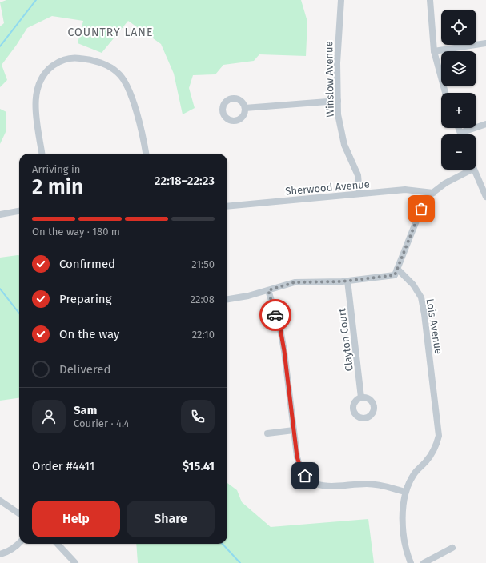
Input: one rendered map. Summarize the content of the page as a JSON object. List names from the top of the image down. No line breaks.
{"streets":{"street":["Winslow Avenue","Sherwood Avenue","Lois Avenue","Clayton Court"]},"crossings":[["Winslow Avenue","Sherwood Avenue"]],"districts":["COUNTRY LANE"],"page":{"map_buttons":["+","−"],"heading":["2 min","Arriving in","22:18–22:23"],"panel":["Sam","Courier · 4.4","Order #4411","$15.41"],"bar":"On the way · 180 m","list":[["Confirmed","21:50"],["Preparing","22:08"],["On the way","22:10"],"Delivered"],"buttons":["Help","Share"]}}
